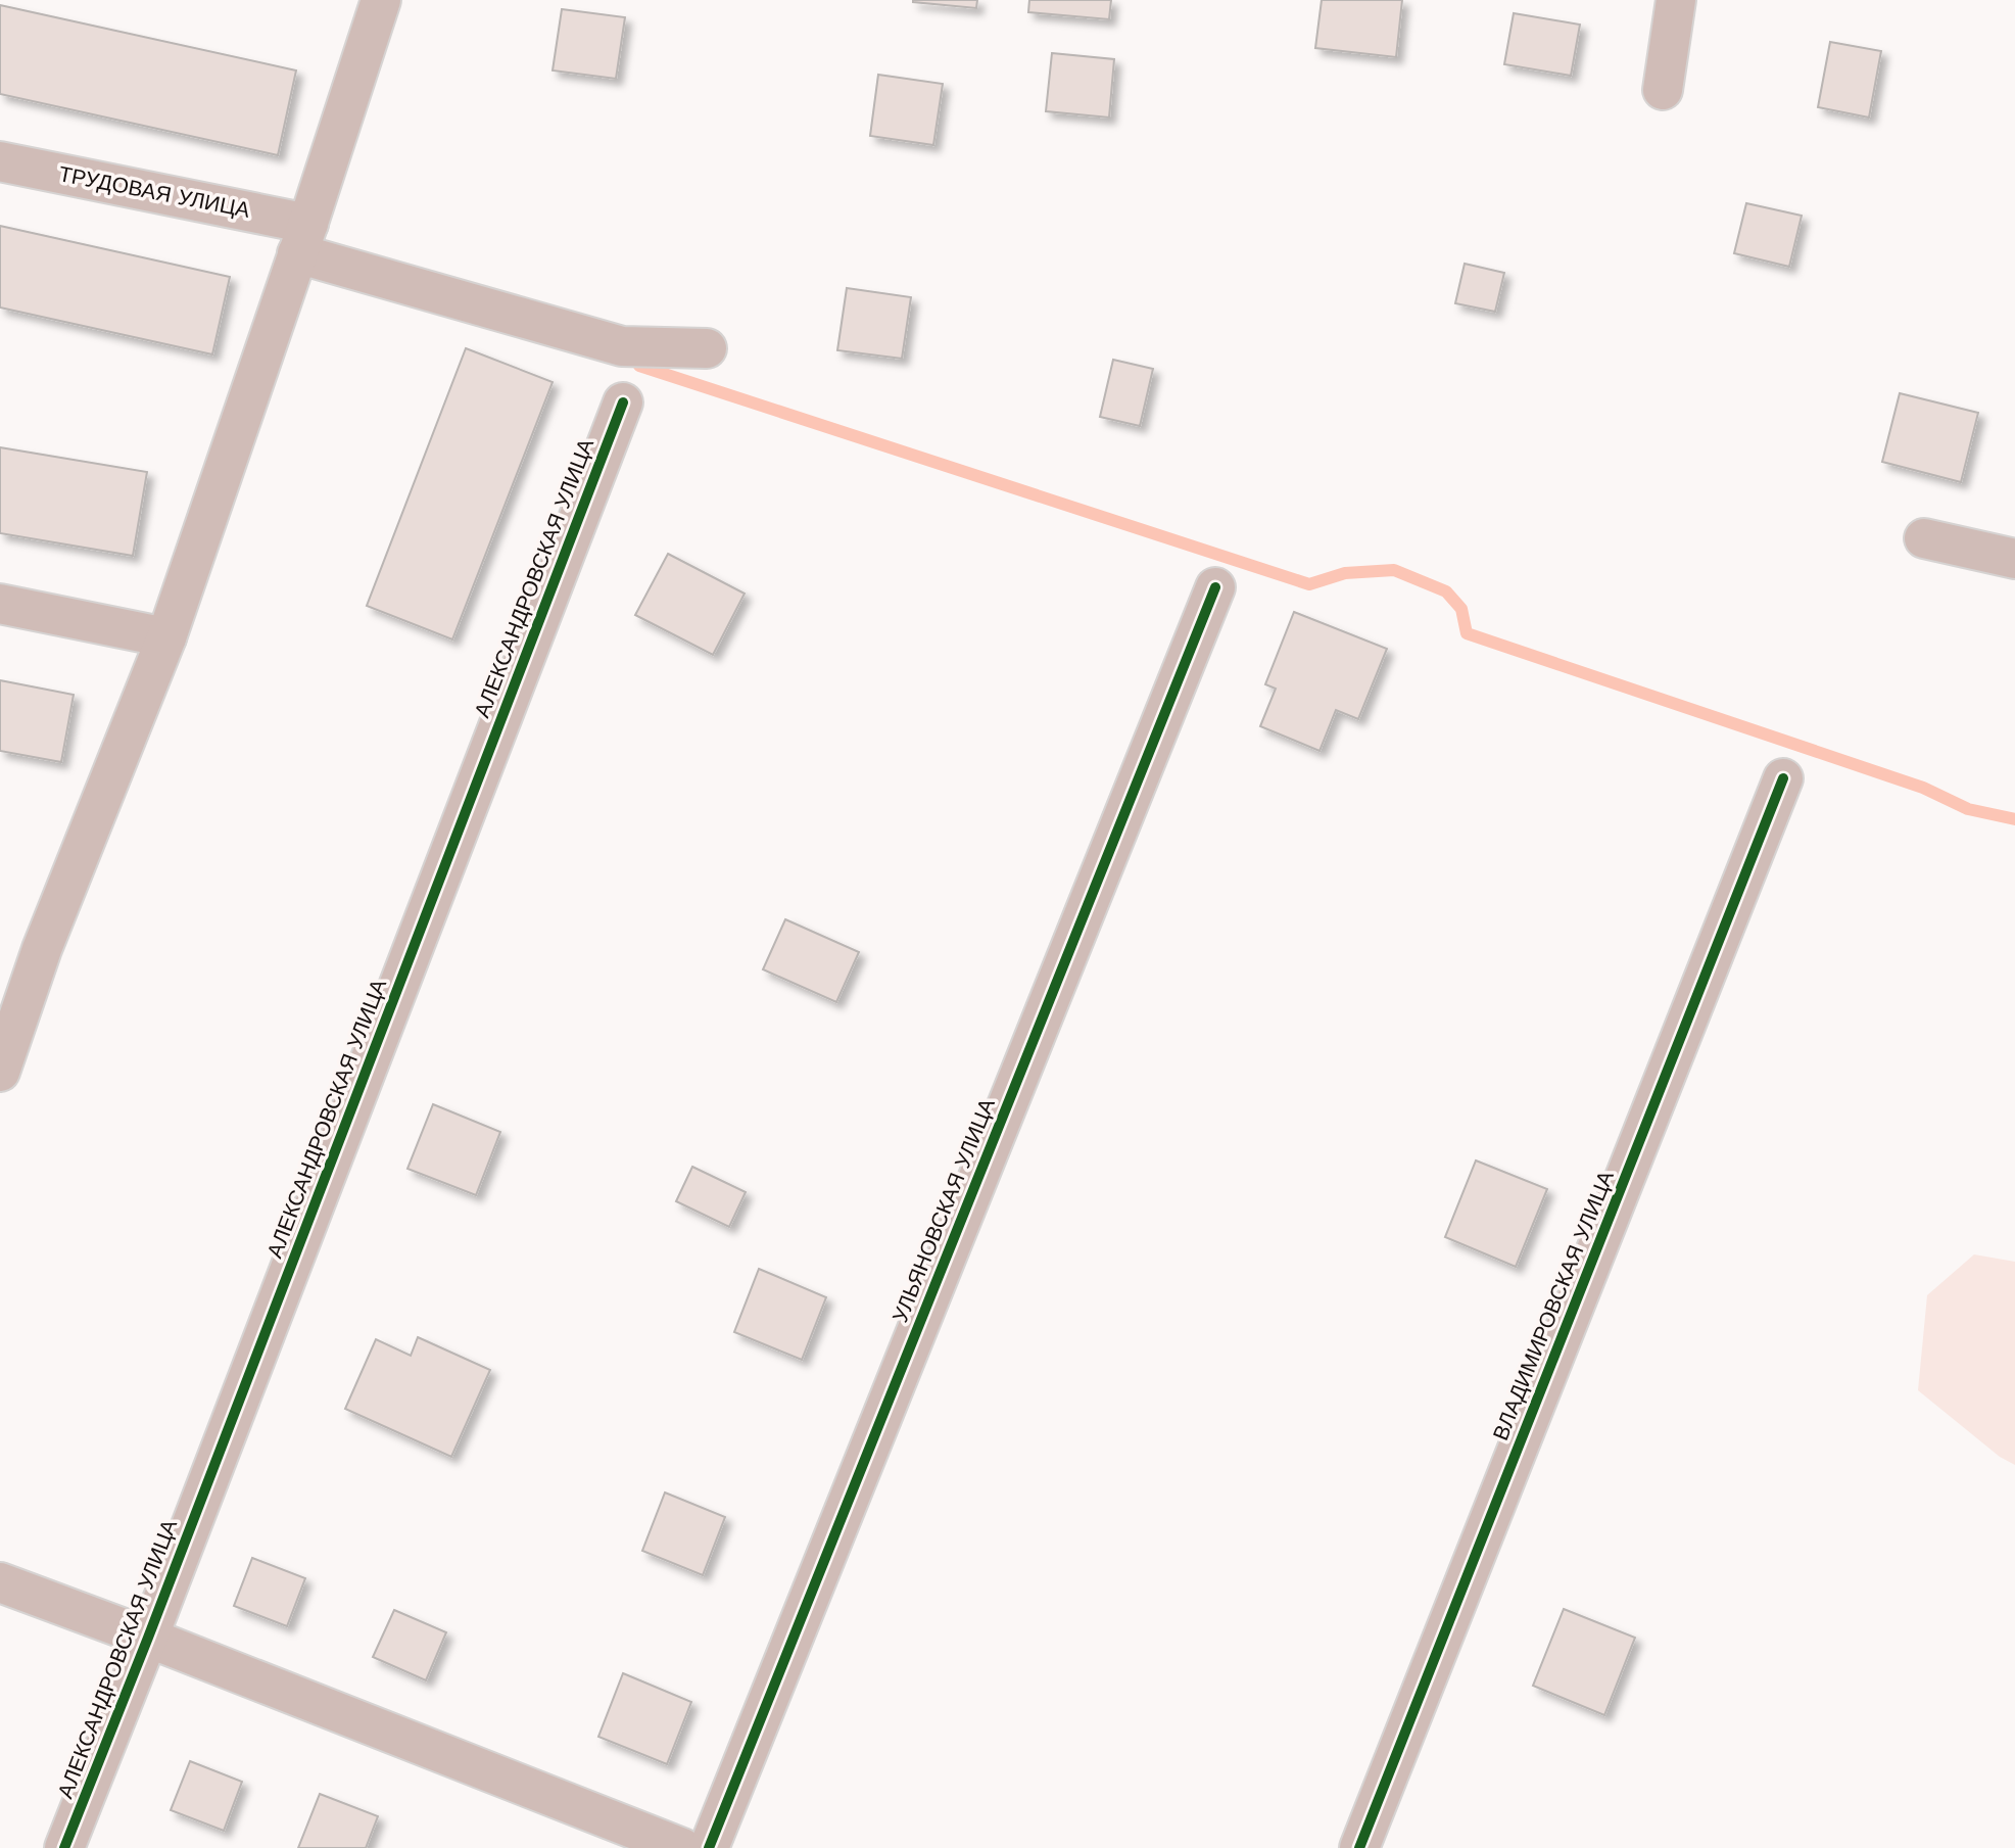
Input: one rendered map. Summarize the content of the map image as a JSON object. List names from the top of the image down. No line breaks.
{"streets":{"street":["ТРУДОВАЯ УЛИЦА","АЛЕКСАНДРОВСКАЯ УЛИЦА","УЛЬЯНОВСКАЯ УЛИЦА","ВЛАДИМИРОВСКАЯ УЛИЦА"]}}
